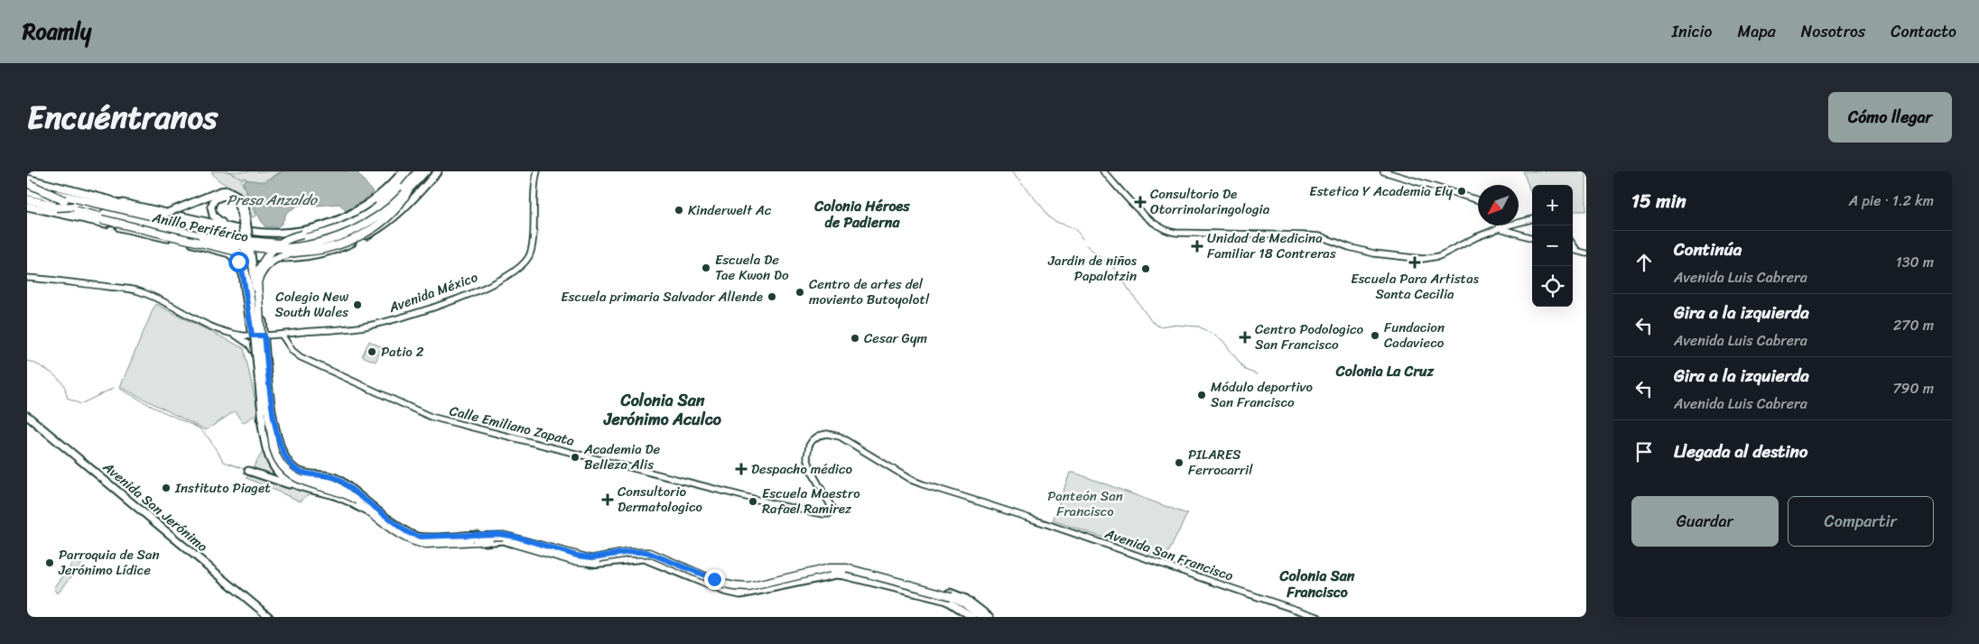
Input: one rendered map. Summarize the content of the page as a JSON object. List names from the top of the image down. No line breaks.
{"streets":{"highway":["Anillo Periférico"],"main road":["Avenida San Jerónimo"],"street":["Avenida México","Calle Emiliano Zapata","Avenida San Francisco"]},"crossings":[["Avenida México","Calle Emiliano Zapata"],["Calle Emiliano Zapata","Avenida San Francisco"]],"districts":["Colonia Héroes de Padierna","Colonia La Cruz","Colonia San Jerónimo Aculco","Colonia San Francisco"],"water":["Presa Anzaldo"],"parks":["Panteón San Francisco"],"places":{"other":["Estetica Y Academia Ely","Kinderwelt Ac","Escuela De Tae Kwon Do","Jardin de niños Papalotzin","Centro de artes del moviento Butoyolotl","Escuela primaria Salvador Allende","Colegio New South Wales","Fundacion Cadavieco","Cesar Gym","Patio 2","Módulo deportivo San Francisco","Academia De Belleza Alis","PILARES Ferrocarril","Instituto Piaget","Escuela Maestro Rafael Ramirez","Parroquia de San Jerónimo Lídice"],"health":["Consultorio De Otorrinolaringologia","Unidad de Medicina Familiar 18 Contreras","Escuela Para Artistas Santa Cecilia","Centro Podologico San Francisco","Despacho médico","Consultorio Dermatologico"]},"north":"bottom left","page":{"header":"Roamly","nav":["Inicio","Mapa","Nosotros","Contacto"],"title":"Encuéntranos","buttons":["Cómo llegar",["Guardar","Compartir"]],"heading":["15 min","A pie · 1.2 km"],"map_buttons":["+","−"],"list":[["Continúa","Avenida Luis Cabrera","130 m"],["Gira a la izquierda","Avenida Luis Cabrera","270 m"],["Gira a la izquierda","Avenida Luis Cabrera","790 m"],"Llegada al destino"]}}
